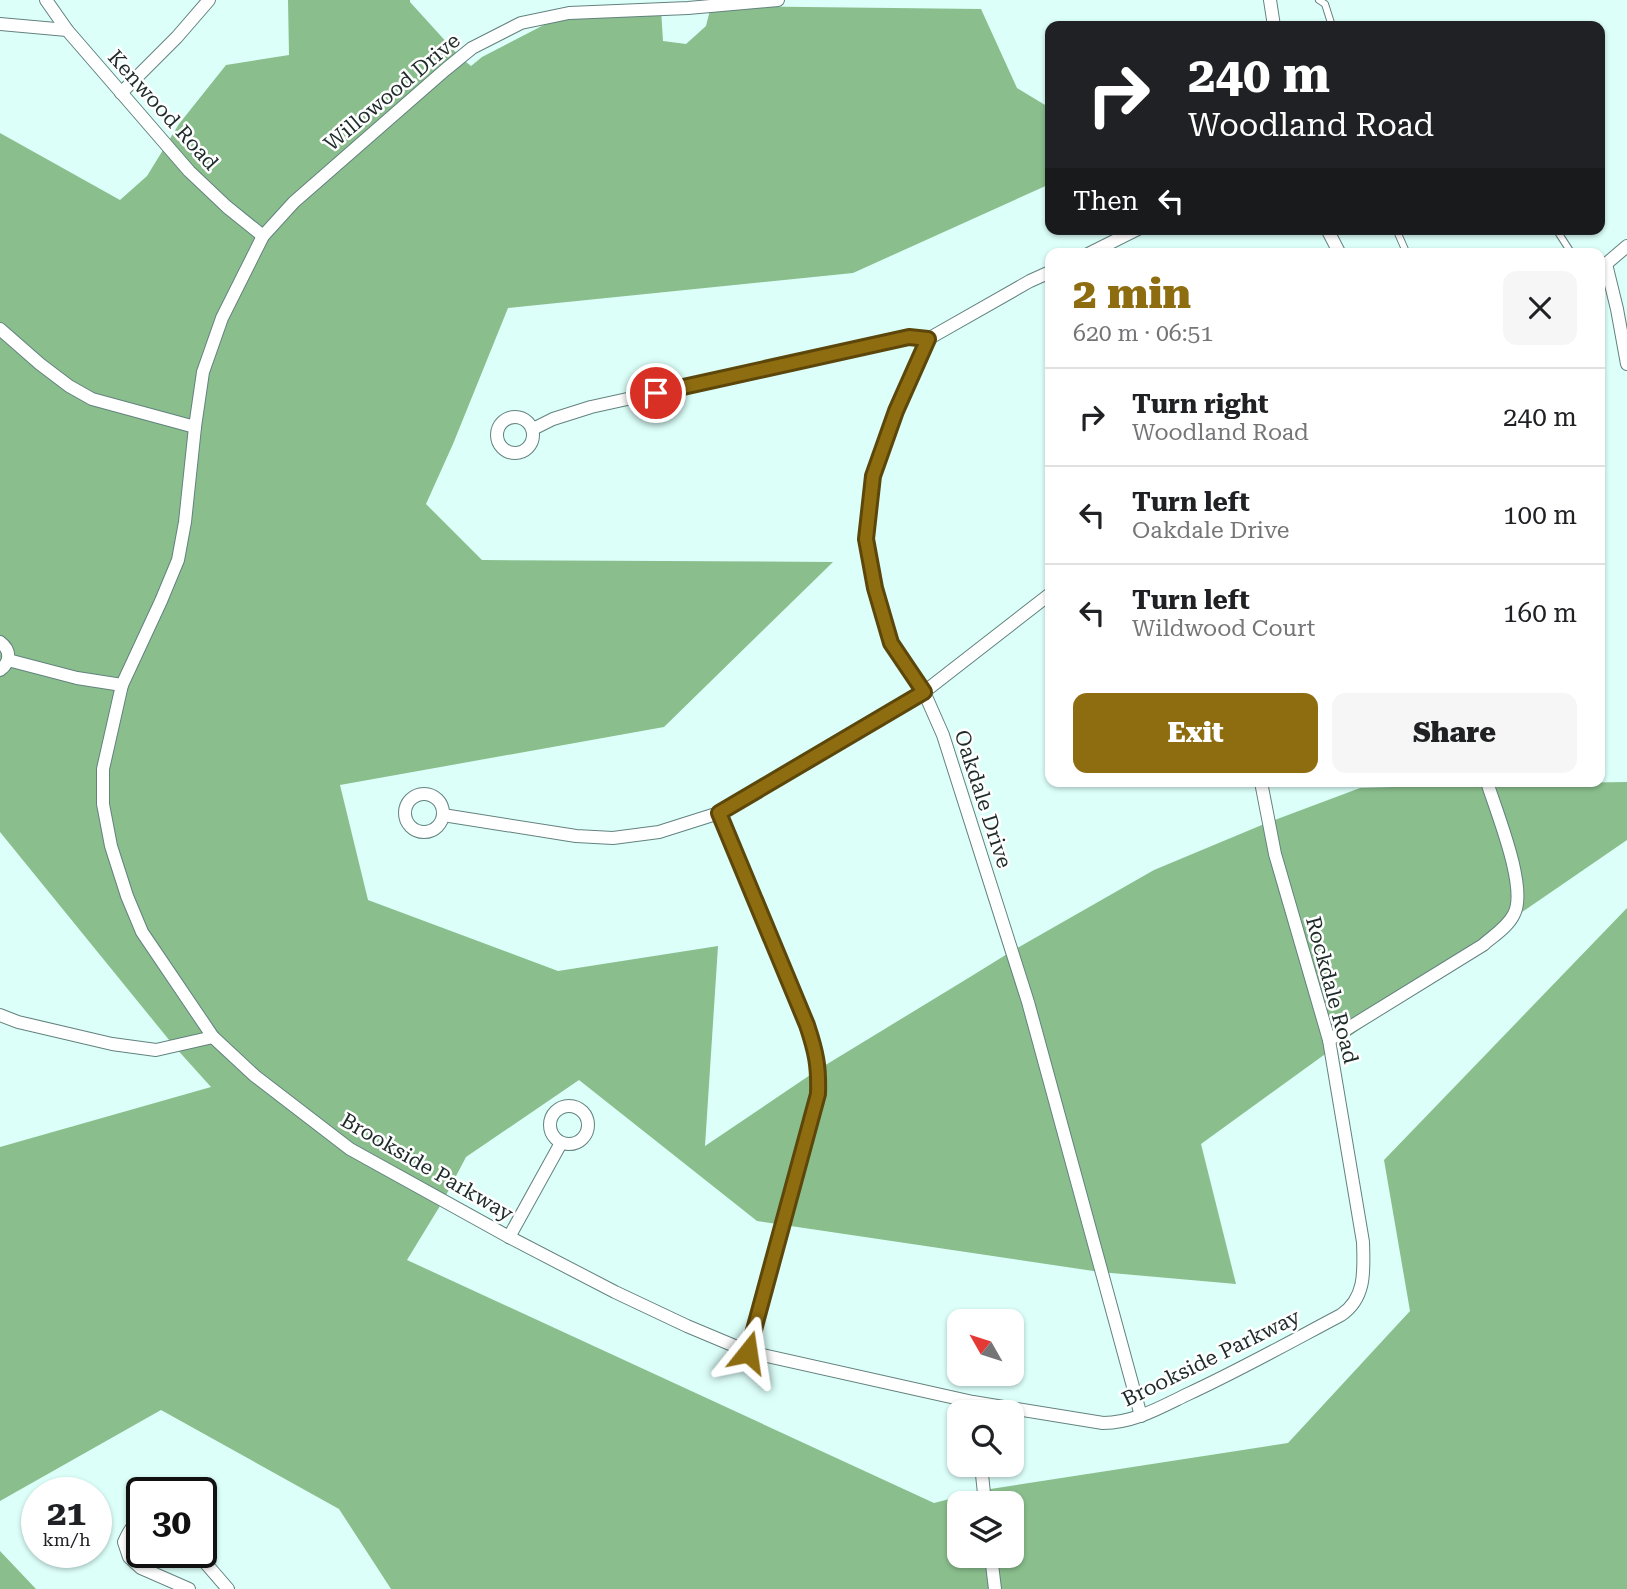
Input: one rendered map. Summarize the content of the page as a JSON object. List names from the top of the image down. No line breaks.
{"streets":{"street":["Willowood Drive","Kenwood Road","Oakdale Drive","Rockdale Road","Brookside Parkway"]},"crossings":[["Willowood Drive","Kenwood Road"],["Willowood Drive","Brookside Parkway"],["Kenwood Road","Brookside Parkway"],["Oakdale Drive","Brookside Parkway"],["Rockdale Road","Brookside Parkway"]],"north":"top left","page":{"turn":["240 m","Woodland Road"],"then":"Then","heading":["2 min","620 m · 06:51"],"list":[{"name":"Turn right","note":"Woodland Road","value":"240 m"},{"name":"Turn left","note":"Oakdale Drive","value":"100 m"},{"name":"Turn left","note":"Wildwood Court","value":"160 m"}],"buttons":["Exit","Share"],"speed":"21 km/h","limit":"30"}}
